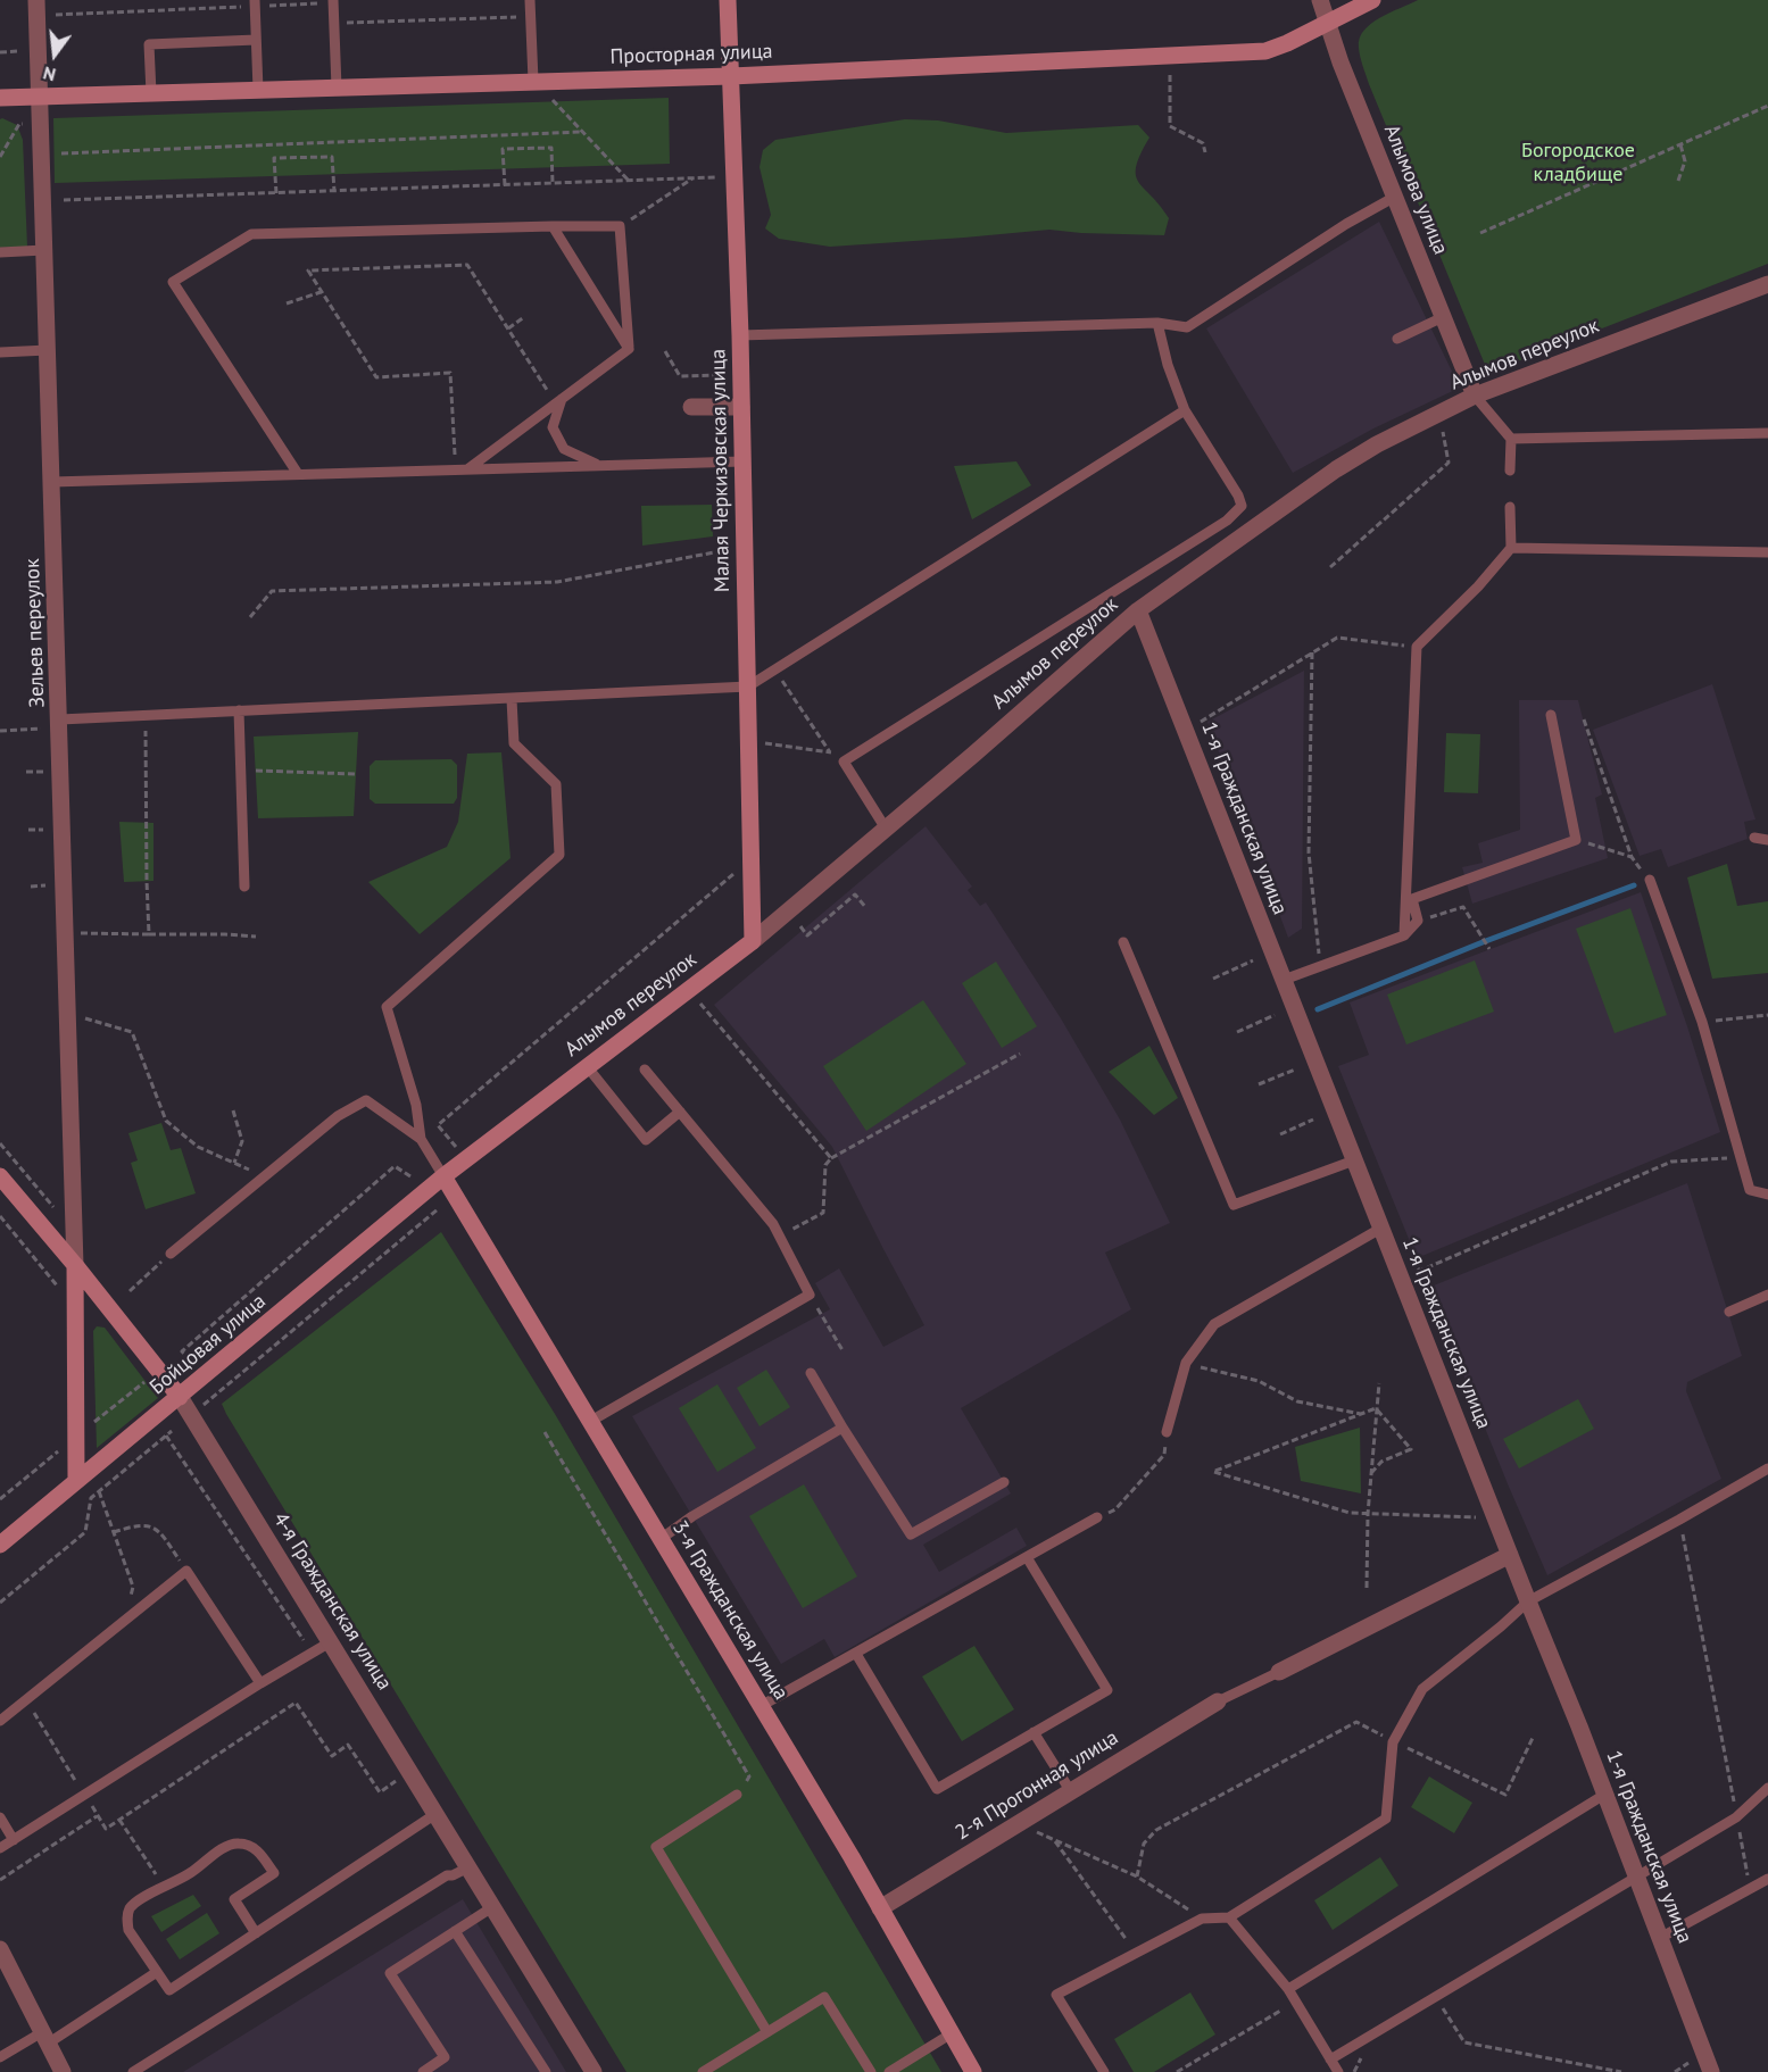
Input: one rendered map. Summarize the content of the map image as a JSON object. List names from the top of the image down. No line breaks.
{"streets":{"street":["Просторная улица","Алымова улица","Алымов переулок","Малая Черкизовская улица","Зельев переулок","1-я Гражданская улица","Бойцовая улица","4-я Гражданская улица","3-я Гражданская улица","2-я Прогонная улица"]},"crossings":[["Просторная улица","Алымова улица"],["Просторная улица","Малая Черкизовская улица"],["Просторная улица","Зельев переулок"],["Алымова улица","Алымов переулок"],["Алымов переулок","Малая Черкизовская улица"],["Алымов переулок","1-я Гражданская улица"],["Алымов переулок","Бойцовая улица"],["Алымов переулок","3-я Гражданская улица"],["Зельев переулок","4-я Гражданская улица"],["Бойцовая улица","4-я Гражданская улица"],["Бойцовая улица","3-я Гражданская улица"],["3-я Гражданская улица","2-я Прогонная улица"]],"parks":["Богородское кладбище"],"north":"bottom"}
